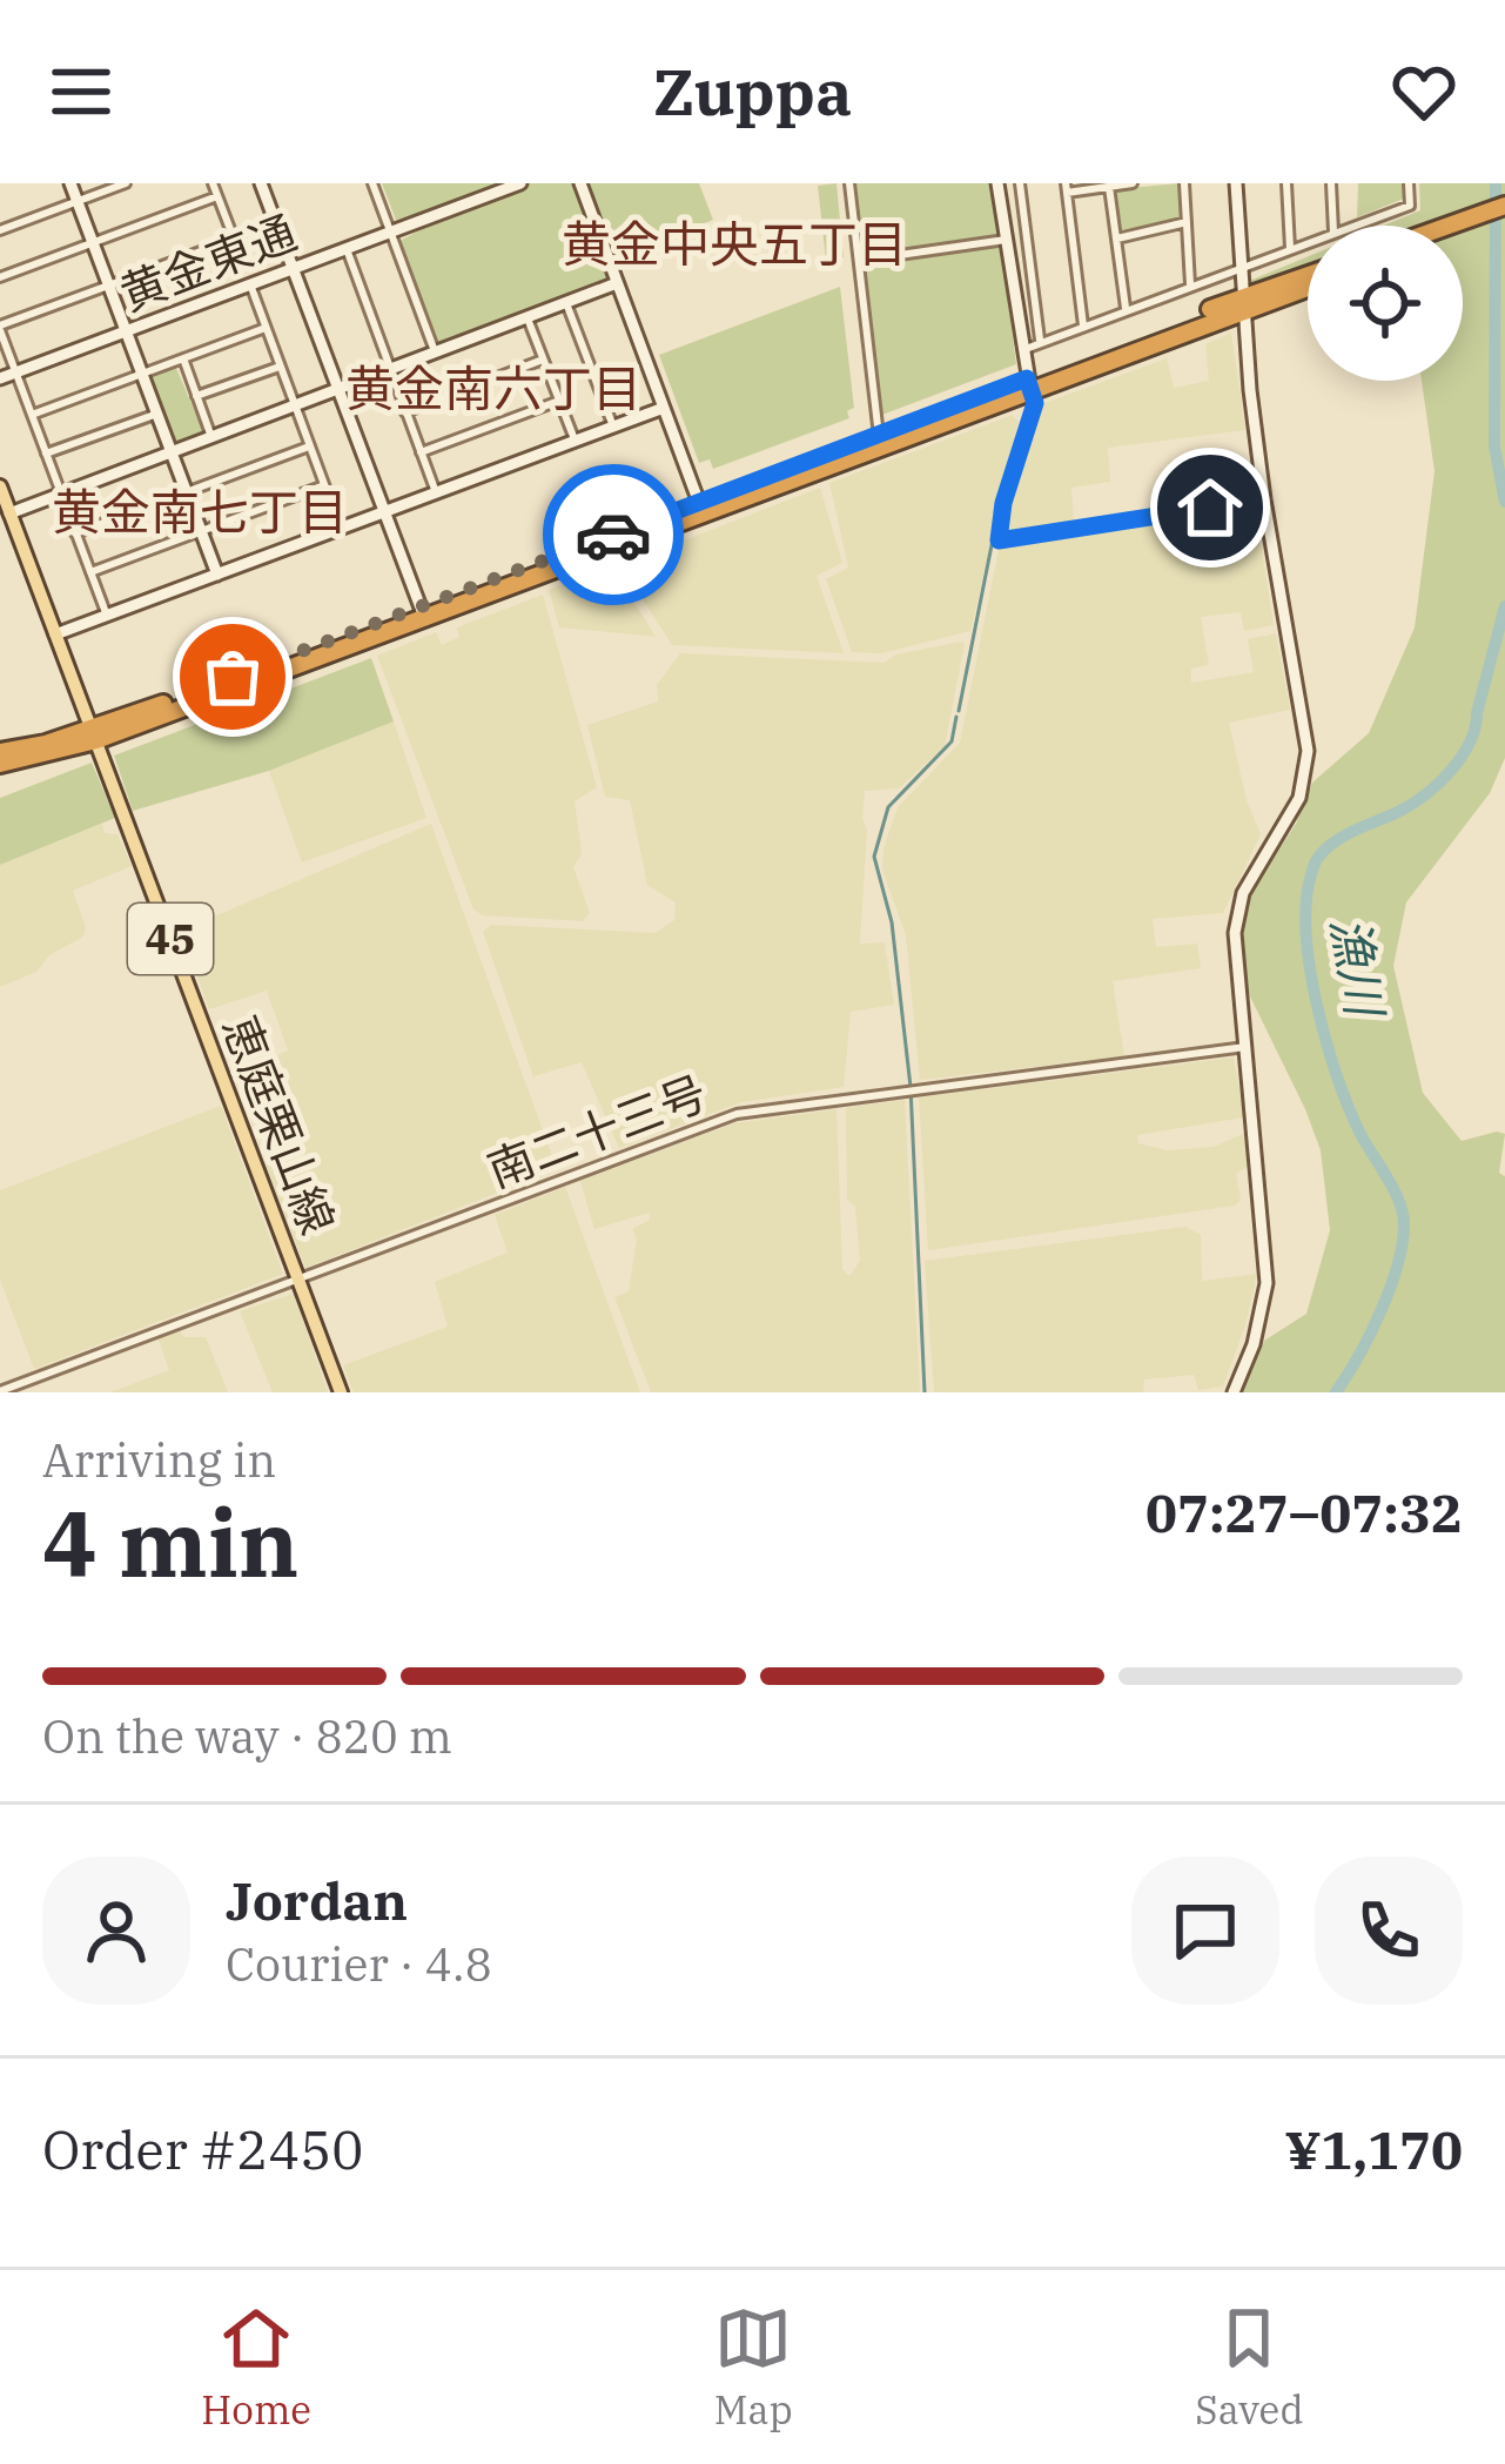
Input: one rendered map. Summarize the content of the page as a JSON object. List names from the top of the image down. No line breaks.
{"streets":{"main road":["45","恵庭栗山線"],"street":["黄金東通","南二十三号"]},"crossings":[["恵庭栗山線","南二十三号"]],"districts":["黄金中央五丁目","黄金南六丁目","黄金南七丁目"],"water":["漁川"],"page":{"header":"Zuppa","heading":["4 min","Arriving in","07:27–07:32"],"panel":["Jordan","Courier · 4.8","Order #2450","¥1,170"],"bar":"On the way · 820 m","tabs":["Home","Map","Saved"]}}
